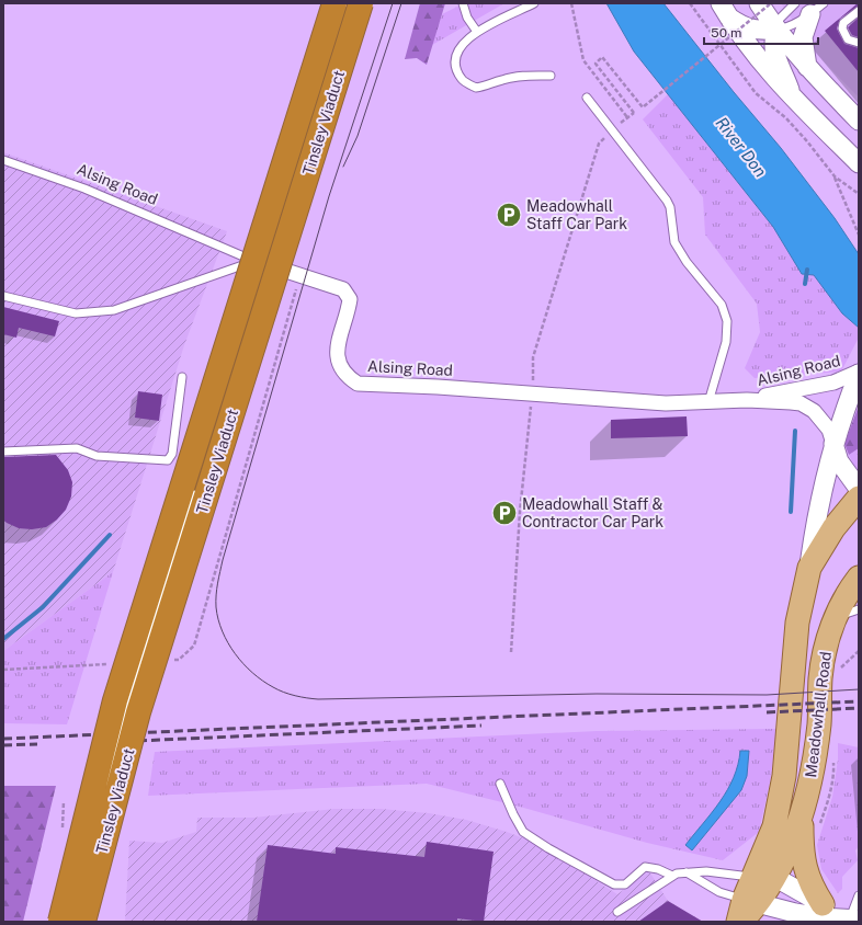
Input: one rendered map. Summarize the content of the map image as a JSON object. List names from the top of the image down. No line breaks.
{"streets":{"highway":["Tinsley Viaduct"],"main road":["Meadowhall Road"],"street":["Alsing Road"]},"crossings":[["Alsing Road","Meadowhall Road"]],"water":["River Don"],"places":{"parking":["Meadowhall Staff Car Park","Meadowhall Staff & Contractor Car Park"]},"scale_bar":"50 m"}
